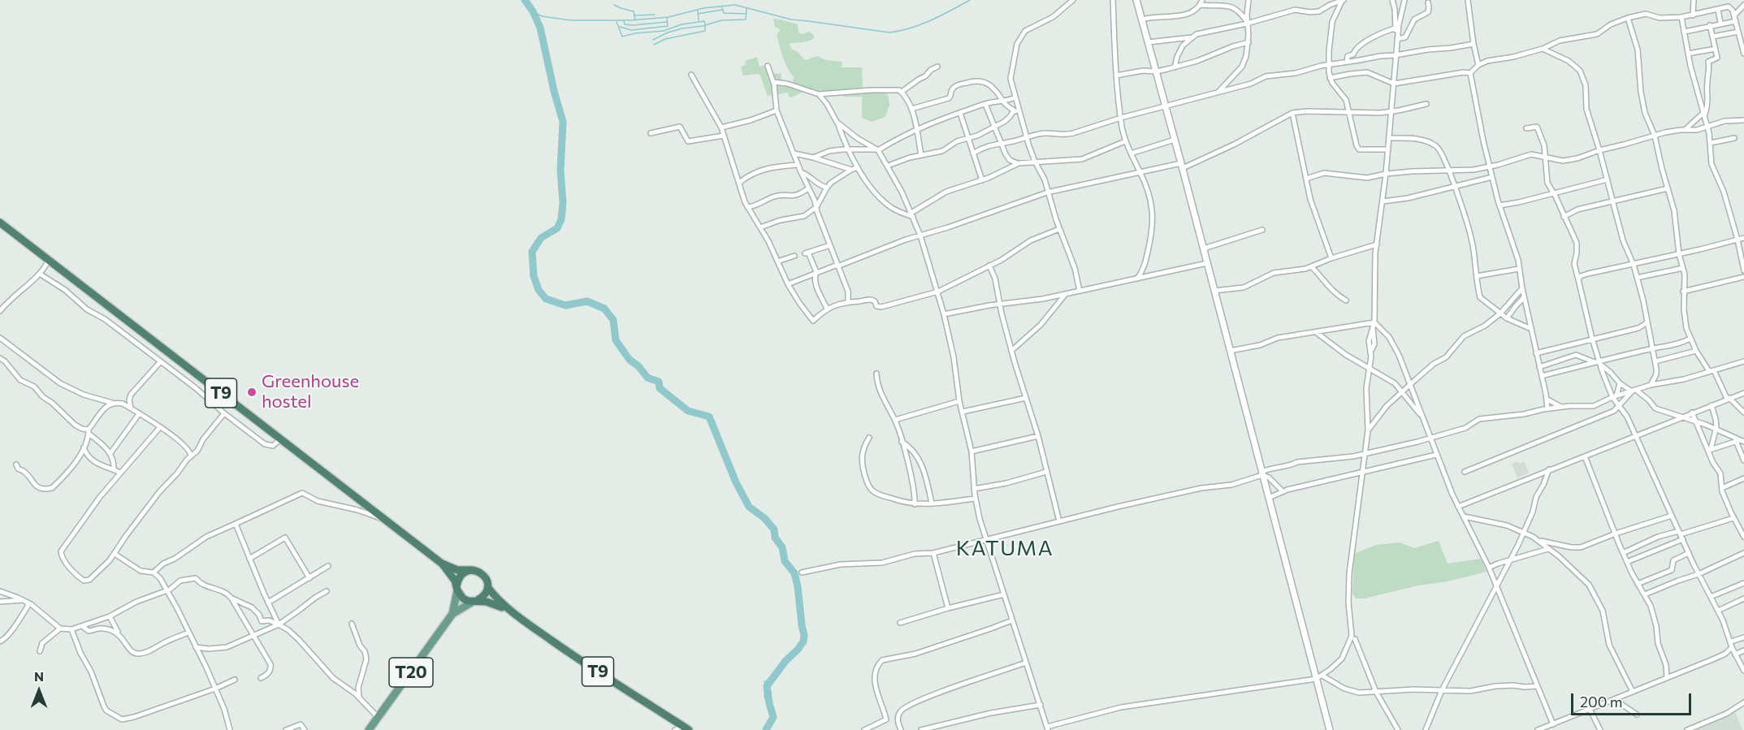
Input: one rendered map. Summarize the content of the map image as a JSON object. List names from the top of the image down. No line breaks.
{"streets":{"highway":["T9"],"main road":["T20"]},"crossings":[["T9","T20"]],"districts":["KATUMA"],"places":["Greenhouse hostel"],"scale_bar":"200 m","north":"top"}
